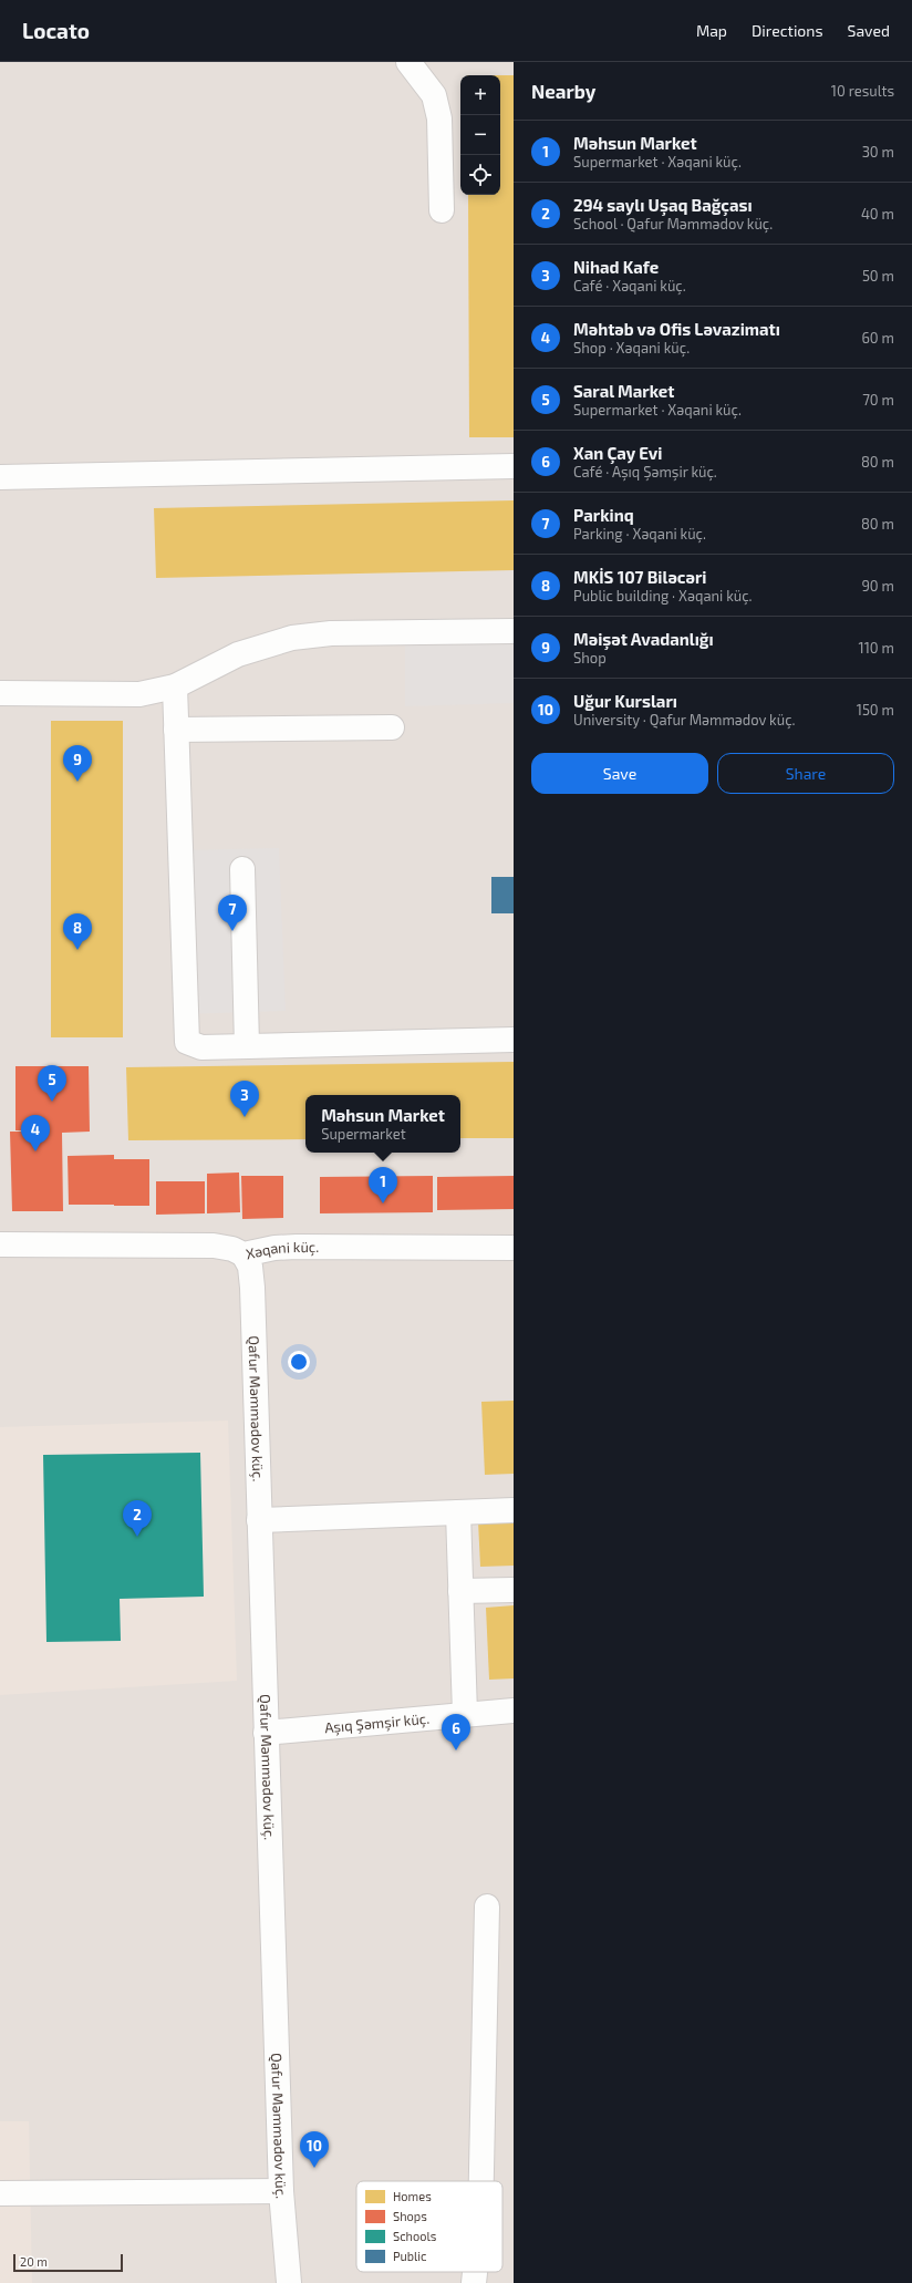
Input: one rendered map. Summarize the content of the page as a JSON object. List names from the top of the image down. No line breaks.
{"streets":{"street":["Xəqani küç.","Qafur Məmmədov küç.","Aşıq Şəmşir küç."]},"crossings":[["Xəqani küç.","Qafur Məmmədov küç."],["Qafur Məmmədov küç.","Aşıq Şəmşir küç."]],"legend":["Homes","Shops","Schools","Public"],"scale_bar":"20 m","page":{"header":"Locato","nav":["Map","Directions","Saved"],"heading":["Nearby","10 results"],"map_buttons":["+","−"],"list":[{"mark":"1","name":"Məhsun Market","note":"Supermarket · Xəqani küç.","value":"30 m"},{"mark":"2","name":"294 saylı Uşaq Bağçası","note":"School · Qafur Məmmədov küç.","value":"40 m"},{"mark":"3","name":"Nihad Kafe","note":"Café · Xəqani küç.","value":"50 m"},{"mark":"4","name":"Məhtəb və Ofis Ləvazimatı","note":"Shop · Xəqani küç.","value":"60 m"},{"mark":"5","name":"Saral Market","note":"Supermarket · Xəqani küç.","value":"70 m"},{"mark":"6","name":"Xan Çay Evi","note":"Café · Aşıq Şəmşir küç.","value":"80 m"},{"mark":"7","name":"Parkinq","note":"Parking · Xəqani küç.","value":"80 m"},{"mark":"8","name":"MKİS 107 Biləcəri","note":"Public building · Xəqani küç.","value":"90 m"},{"mark":"9","name":"Məişət Avadanlığı","note":"Shop","value":"110 m"},{"mark":"10","name":"Uğur Kursları","note":"University · Qafur Məmmədov küç.","value":"150 m"}],"buttons":["Save","Share"],"pins":["9","7","8","5","3","4","1","2","6","10"],"popup":["Məhsun Market","Supermarket"],"scale":"20 m"}}
